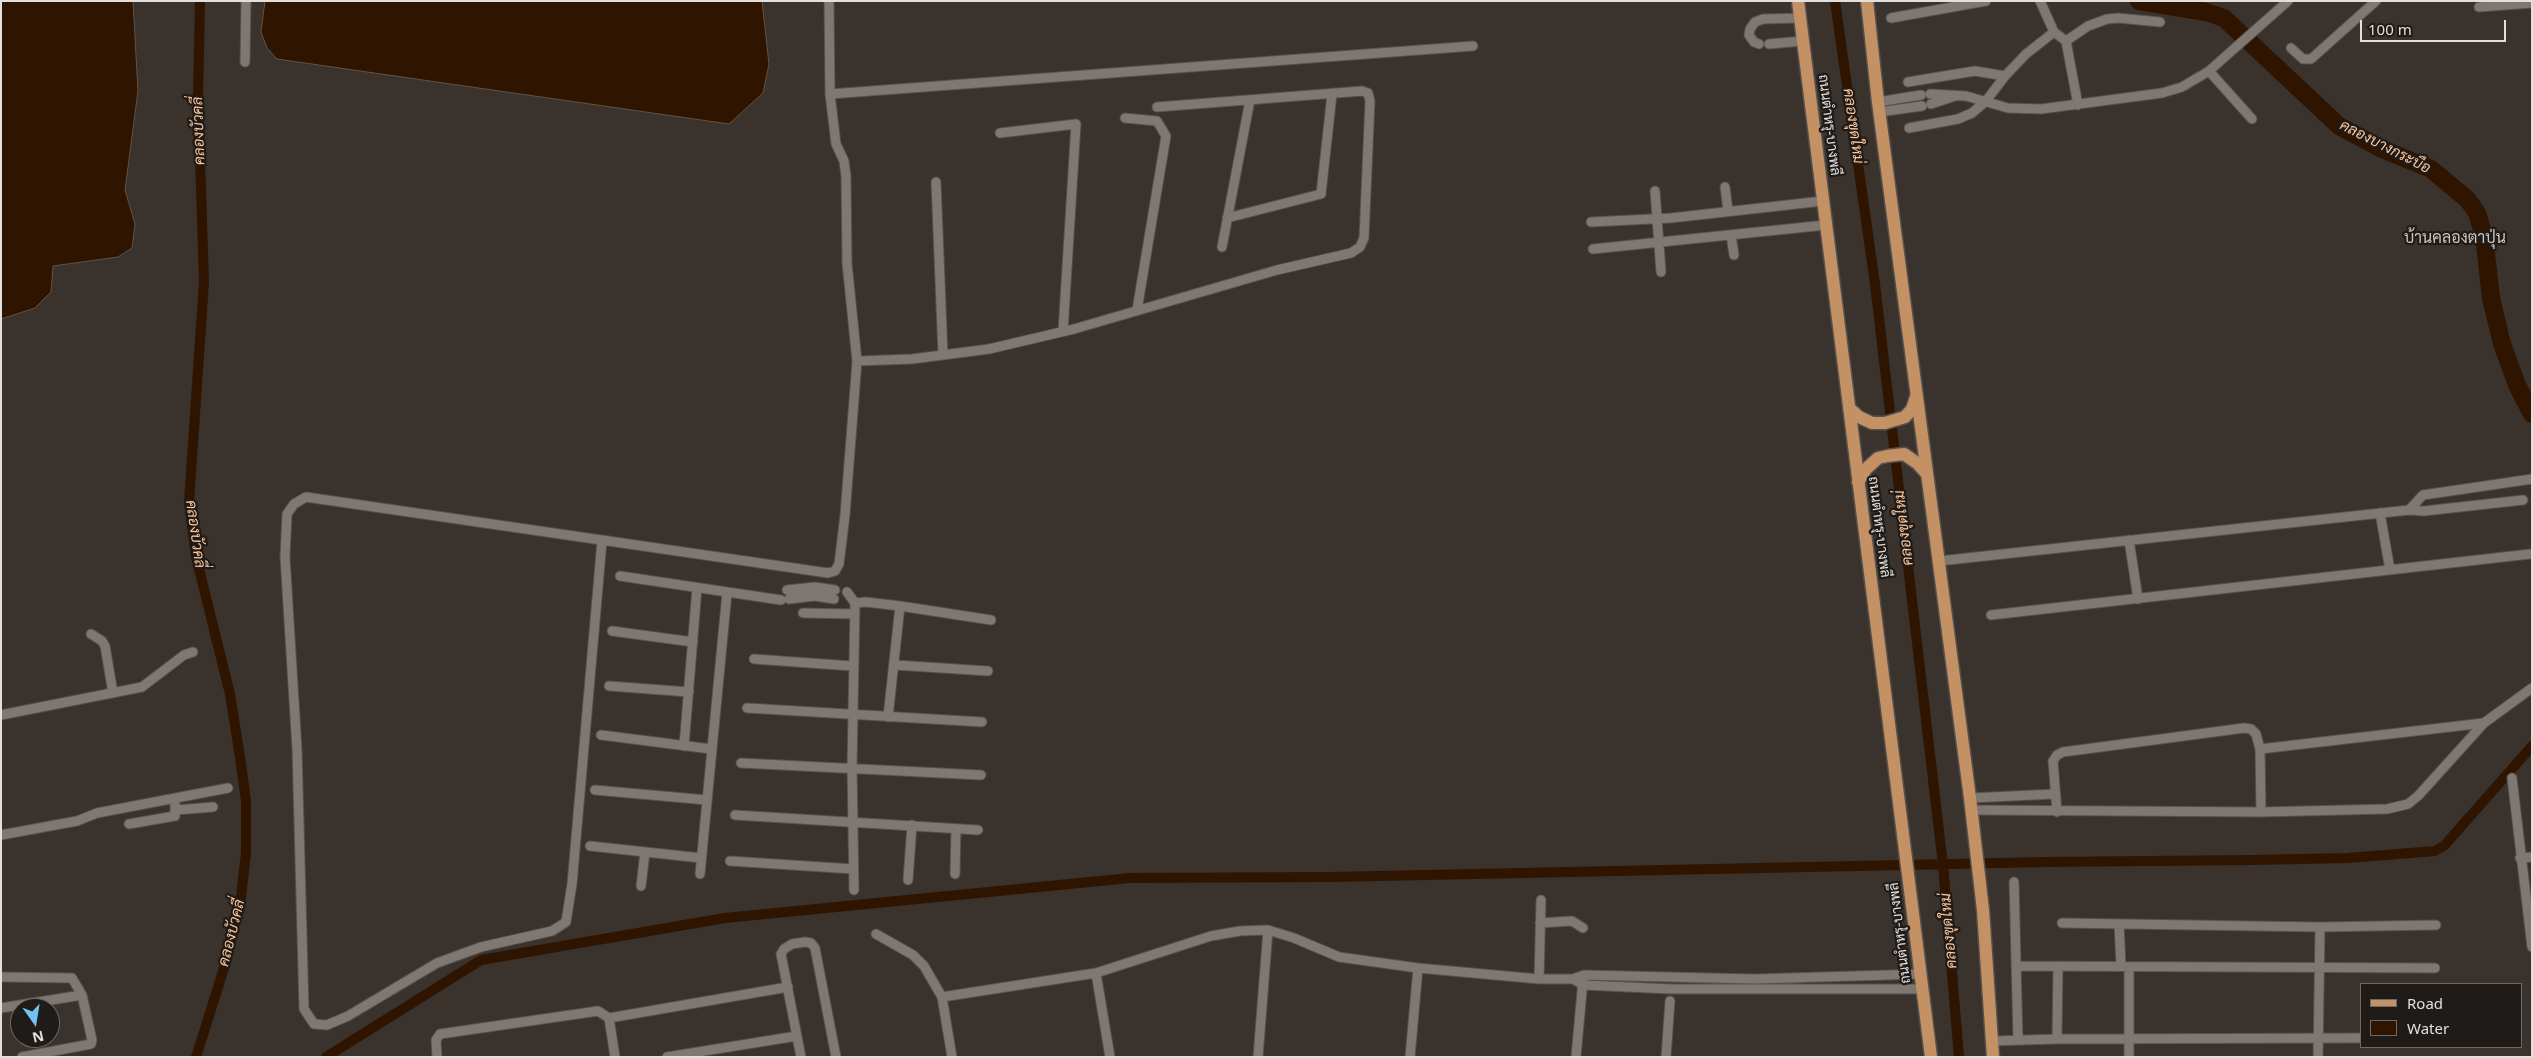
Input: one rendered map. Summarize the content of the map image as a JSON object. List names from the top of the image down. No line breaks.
{"streets":{"main road":["ถนนตำหรุ-บางพลี"]},"districts":["บ้านคลองตาปุ่น"],"water":["คลองขุดใหม่","คลองบัวคลี่","คลองบางกระบือ"],"legend":["Road","Water"],"scale_bar":"100 m","north":"bottom"}
